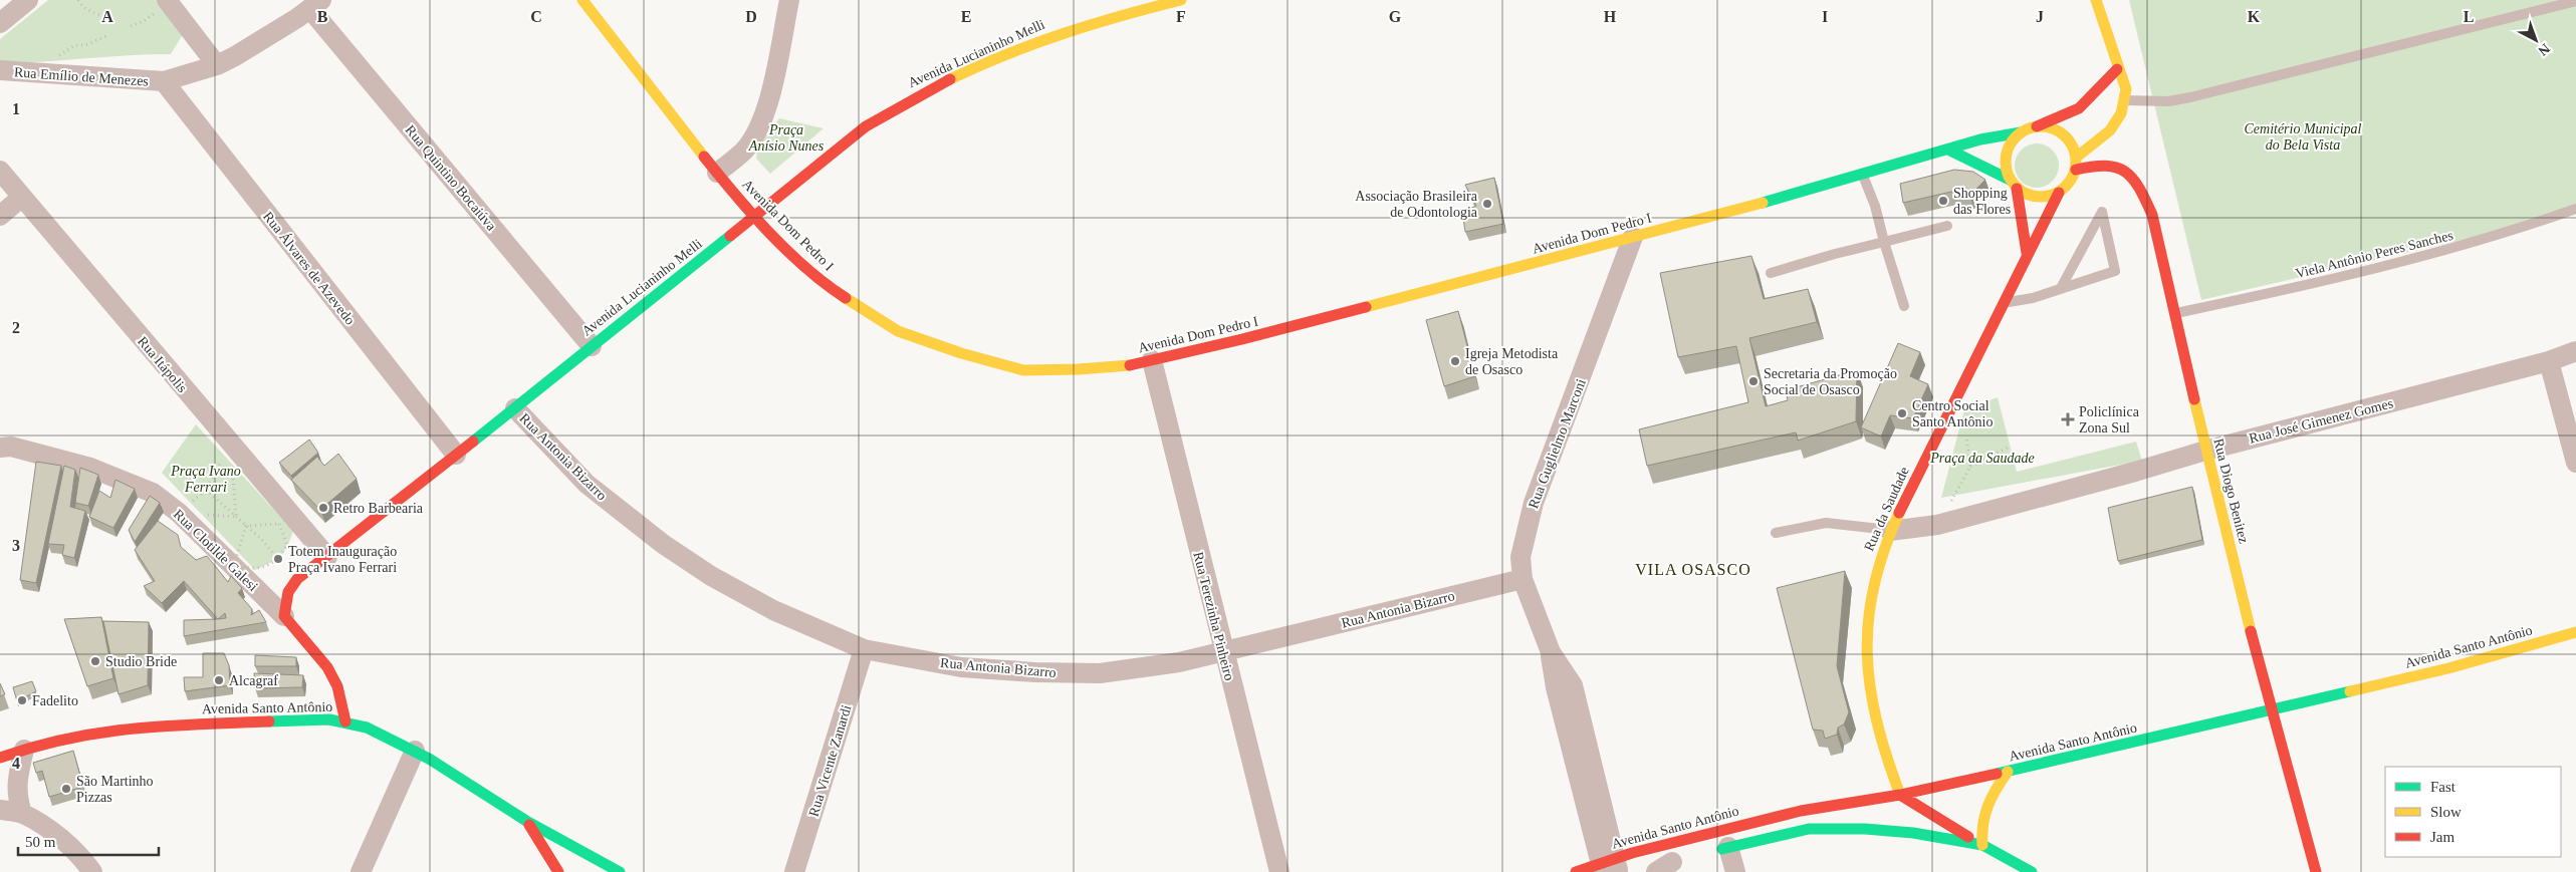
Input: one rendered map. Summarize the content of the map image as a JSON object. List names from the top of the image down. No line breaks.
{"streets":{"street":["Avenida Lucianinho Melli","Rua Emílio de Menezes","Rua Quintino Bocaiúva","Avenida Dom Pedro I","Rua Álvares de Azevedo","Rua Itápolis","Rua José Gimenez Gomes","Rua Guglielmo Marconi","Rua Antonia Bizarro","Rua Diogo Benitez","Rua da Saudade","Rua Clotilde Galesi","Rua Terezinha Pinheiro","Avenida Santo Antônio","Rua Vicente Zanardi"],"lane":["Viela Antônio Peres Sanches"]},"crossings":[["Avenida Lucianinho Melli","Rua Quintino Bocaiúva"],["Avenida Lucianinho Melli","Avenida Dom Pedro I"],["Avenida Lucianinho Melli","Rua Álvares de Azevedo"],["Avenida Lucianinho Melli","Rua Itápolis"],["Avenida Lucianinho Melli","Rua Antonia Bizarro"],["Avenida Lucianinho Melli","Rua Clotilde Galesi"],["Rua Emílio de Menezes","Rua Quintino Bocaiúva"],["Rua Emílio de Menezes","Rua Álvares de Azevedo"],["Avenida Dom Pedro I","Rua Guglielmo Marconi"],["Avenida Dom Pedro I","Rua Diogo Benitez"],["Avenida Dom Pedro I","Rua da Saudade"],["Avenida Dom Pedro I","Rua Terezinha Pinheiro"],["Viela Antônio Peres Sanches","Rua Diogo Benitez"],["Rua José Gimenez Gomes","Rua Diogo Benitez"],["Rua José Gimenez Gomes","Rua da Saudade"],["Rua Guglielmo Marconi","Rua Antonia Bizarro"],["Rua Guglielmo Marconi","Avenida Santo Antônio"],["Rua Antonia Bizarro","Rua Terezinha Pinheiro"],["Rua Antonia Bizarro","Rua Vicente Zanardi"],["Rua Diogo Benitez","Rua da Saudade"],["Rua Diogo Benitez","Avenida Santo Antônio"],["Rua da Saudade","Avenida Santo Antônio"]],"districts":["VILA OSASCO"],"parks":["Cemitério Municipal do Bela Vista","Praça Anísio Nunes","Praça da Saudade","Praça Ivano Ferrari"],"places":{"other":["Shopping das Flores","Associação Brasileira de Odontologia","Igreja Metodista de Osasco","Secretaria da Promoção Social de Osasco","Centro Social Santo Antônio","Retro Barbearia","Totem Inauguração Praça Ivano Ferrari","Studio Bride","Alcagraf","Fadelito","São Martinho Pizzas"],"health":["Policlínica Zona Sul"]},"legend":["Fast","Slow","Jam"],"scale_bar":"50 m","north":"bottom right","grid":{"columns":["A","B","C","D","E","F","G","H","I","J","K","L"],"rows":["1","2","3","4"]}}
